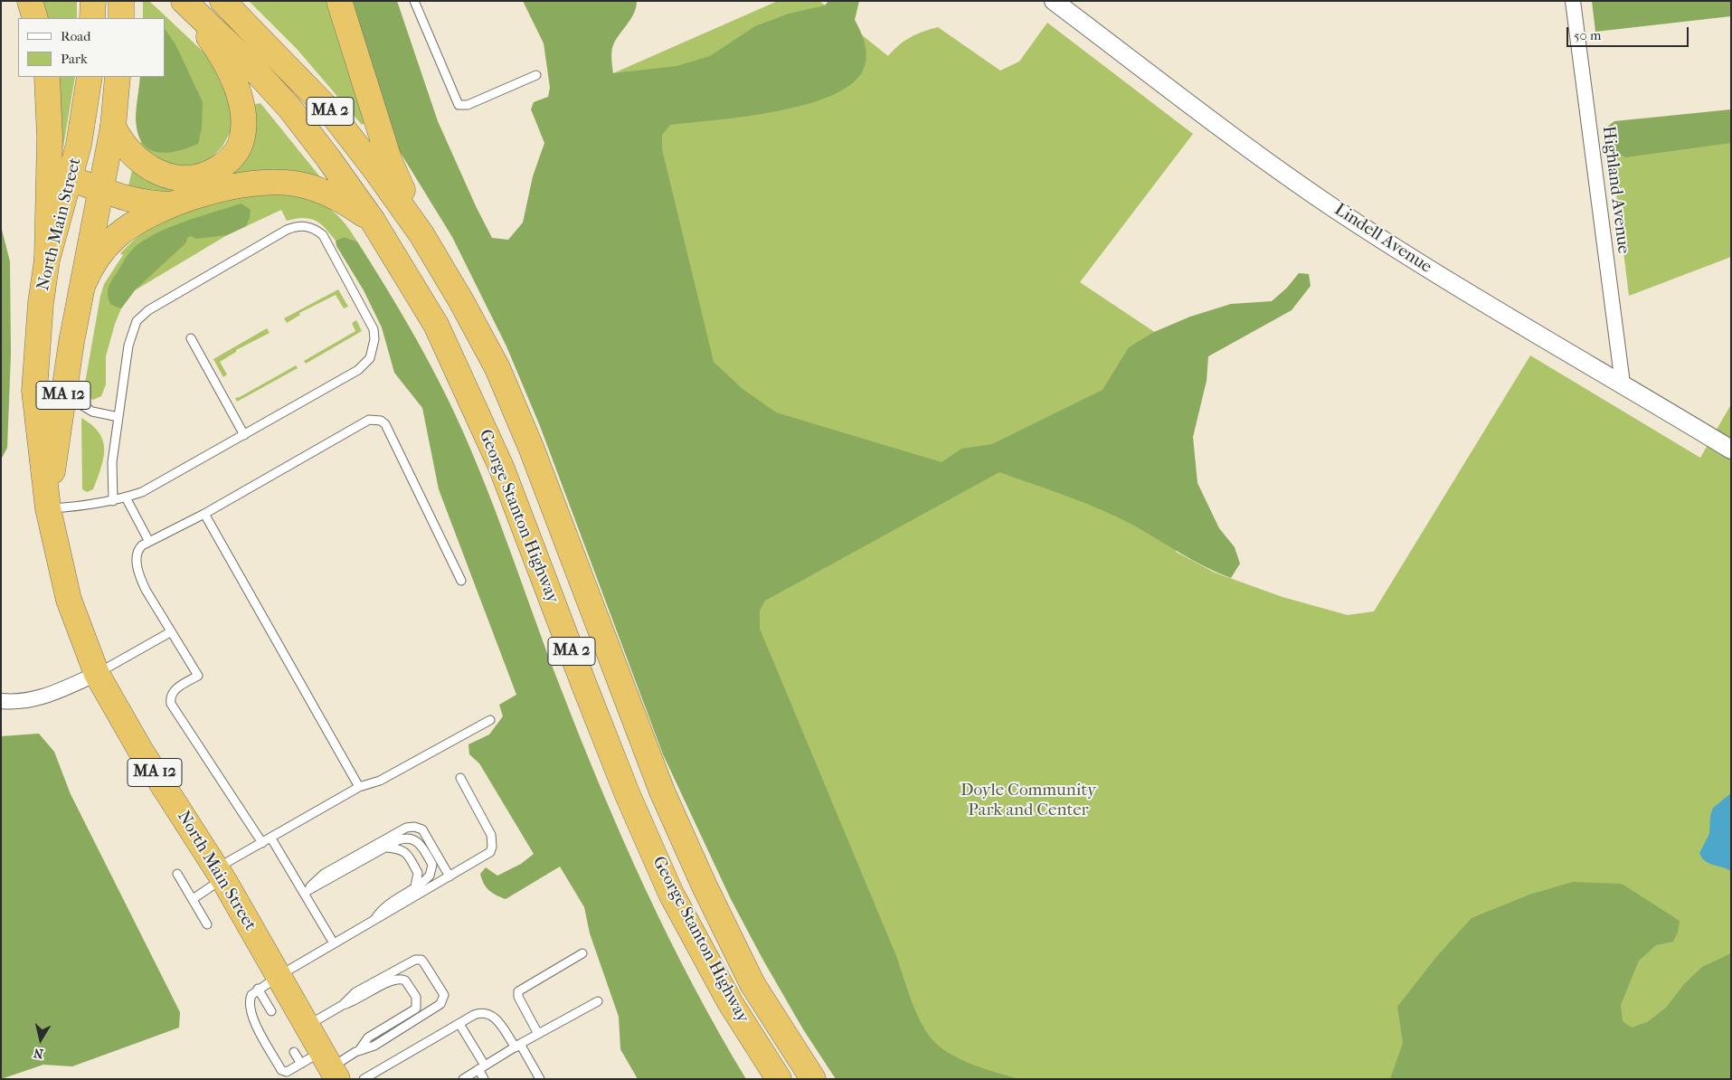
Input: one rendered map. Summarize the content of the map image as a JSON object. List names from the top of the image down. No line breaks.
{"streets":{"highway":["MA 2","North Main Street","MA 12","George Stanton Highway"],"street":["Highland Avenue","Lindell Avenue"]},"crossings":[["Highland Avenue","Lindell Avenue"]],"parks":["Doyle Community Park and Center"],"legend":["Road","Park"],"scale_bar":"50 m","north":"bottom"}
